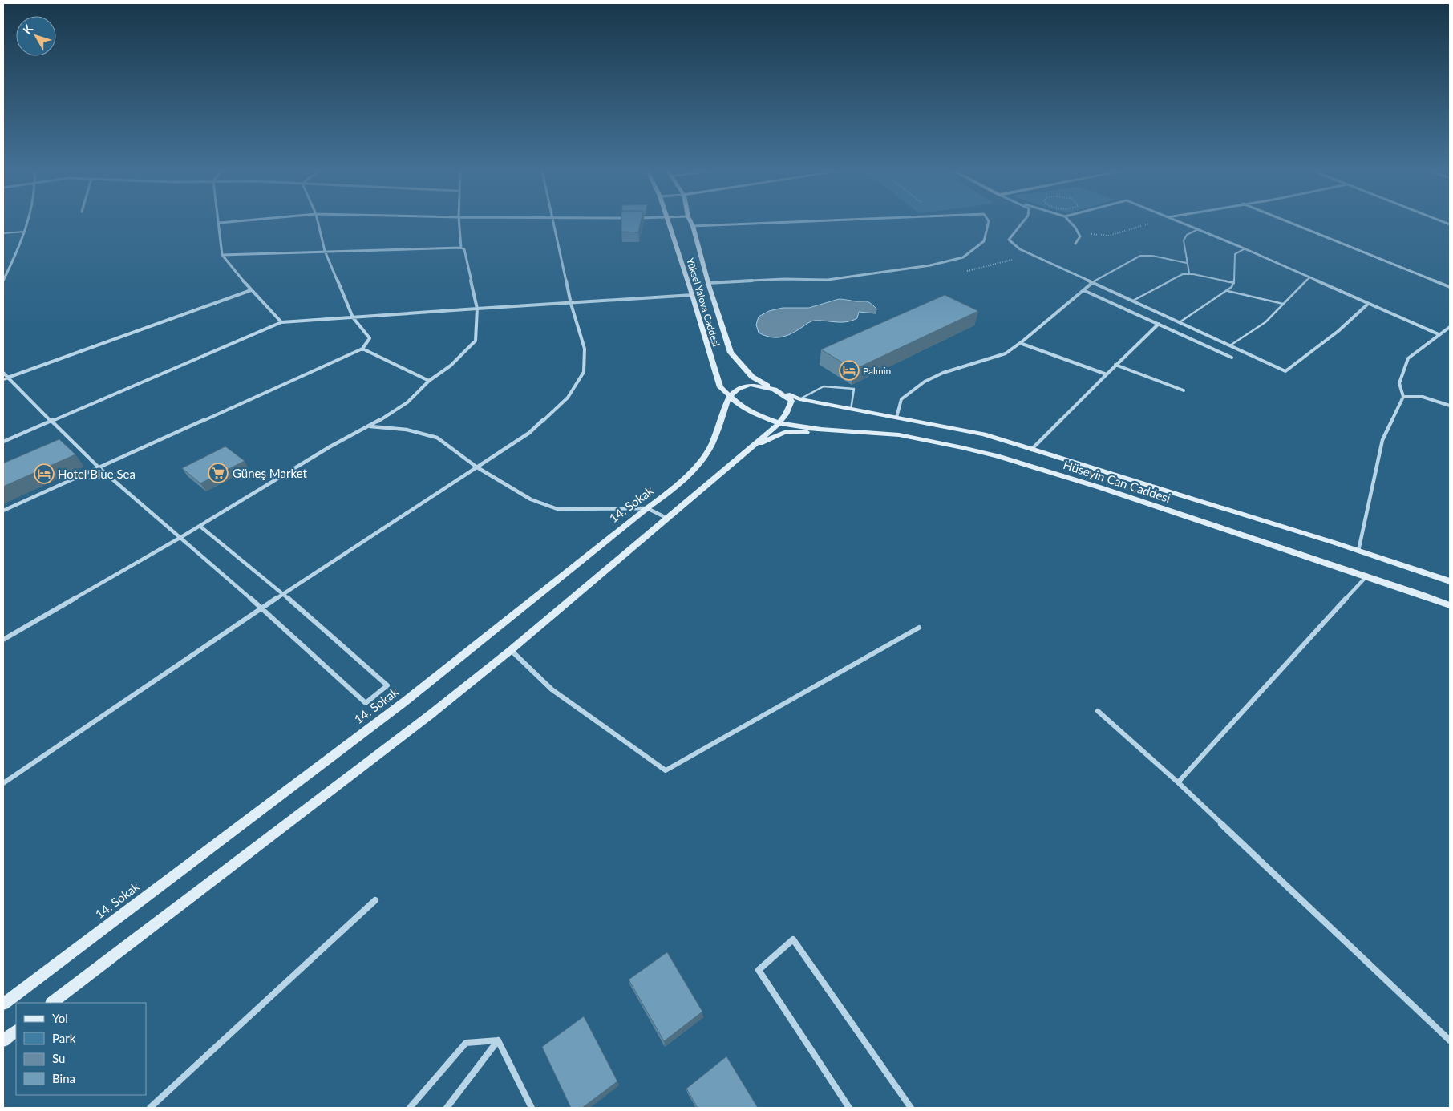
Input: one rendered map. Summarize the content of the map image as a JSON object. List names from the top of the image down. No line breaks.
{"streets":{"main road":["Yüksel Yalova Caddesi","Hüseyin Can Caddesi","14. Sokak"]},"crossings":[["Yüksel Yalova Caddesi","Hüseyin Can Caddesi"],["Yüksel Yalova Caddesi","14. Sokak"]],"places":{"hotel":["Palmin","Hotel Blue Sea"],"supermarket":["Güneş Market"]},"legend":["Yol","Park","Su","Bina"],"north":"top left"}
